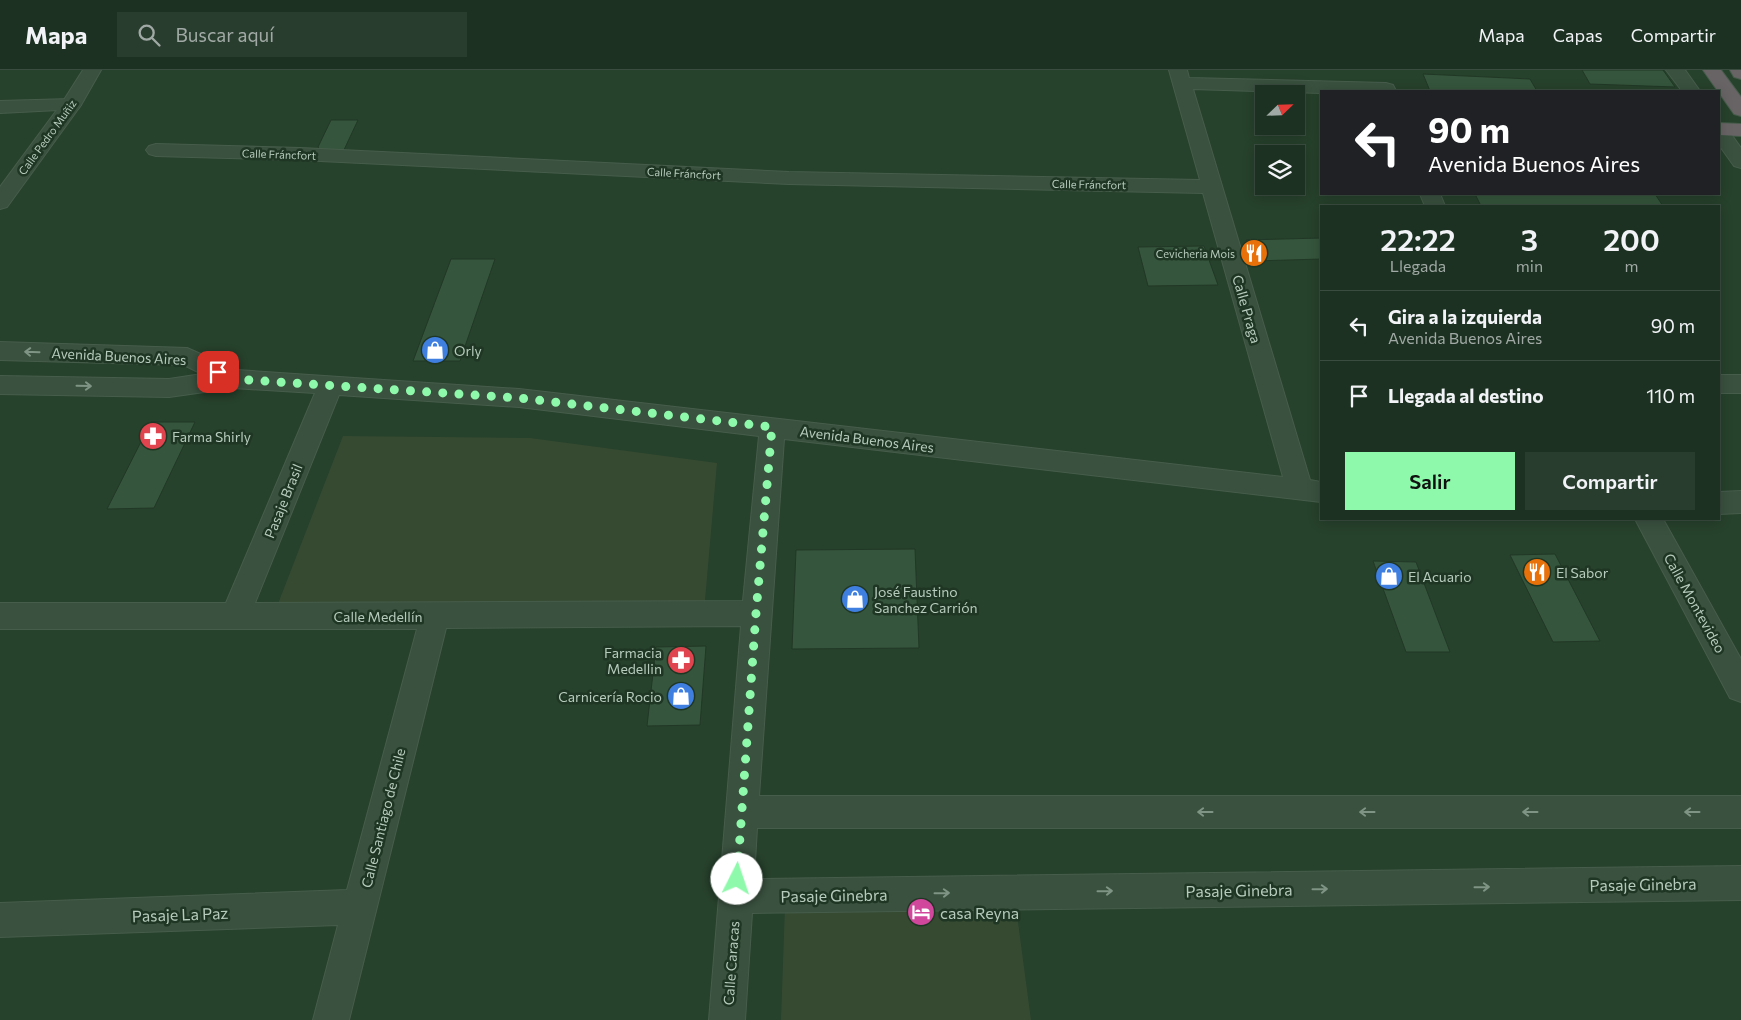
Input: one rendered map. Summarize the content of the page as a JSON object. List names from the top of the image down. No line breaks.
{"streets":{"street":["Calle Pedro Muñiz","Calle Fráncfort","Calle Praga","Avenida Buenos Aires","Pasaje Brasil","Calle Montevideo","Calle Medellín","Calle Santiago de Chile","Pasaje Ginebra","Pasaje La Paz","Calle Caracas"]},"crossings":[["Calle Fráncfort","Calle Praga"],["Calle Praga","Avenida Buenos Aires"],["Avenida Buenos Aires","Pasaje Brasil"],["Avenida Buenos Aires","Calle Caracas"],["Pasaje Brasil","Calle Medellín"],["Calle Medellín","Calle Santiago de Chile"],["Calle Medellín","Calle Caracas"],["Calle Santiago de Chile","Pasaje La Paz"],["Pasaje Ginebra","Calle Caracas"]],"places":{"restaurant":["Cevicheria Mois","El Sabor"],"shop":["Orly","El Acuario","José Faustino Sanchez Carrión","Carnicería Rocio"],"pharmacy":["Farma Shirly","Farmacia Medellin"],"hotel":["casa Reyna"]},"north":"top right","page":{"header":"Mapa","search":"Buscar aquí","nav":["Mapa","Capas","Compartir"],"turn":["90 m","Avenida Buenos Aires"],"eta":["22:22","Llegada","3","min","200","m"],"list":[{"name":"Gira a la izquierda","note":"Avenida Buenos Aires","value":"90 m"},{"name":"Llegada al destino","value":"110 m"}],"buttons":["Salir","Compartir"]}}
